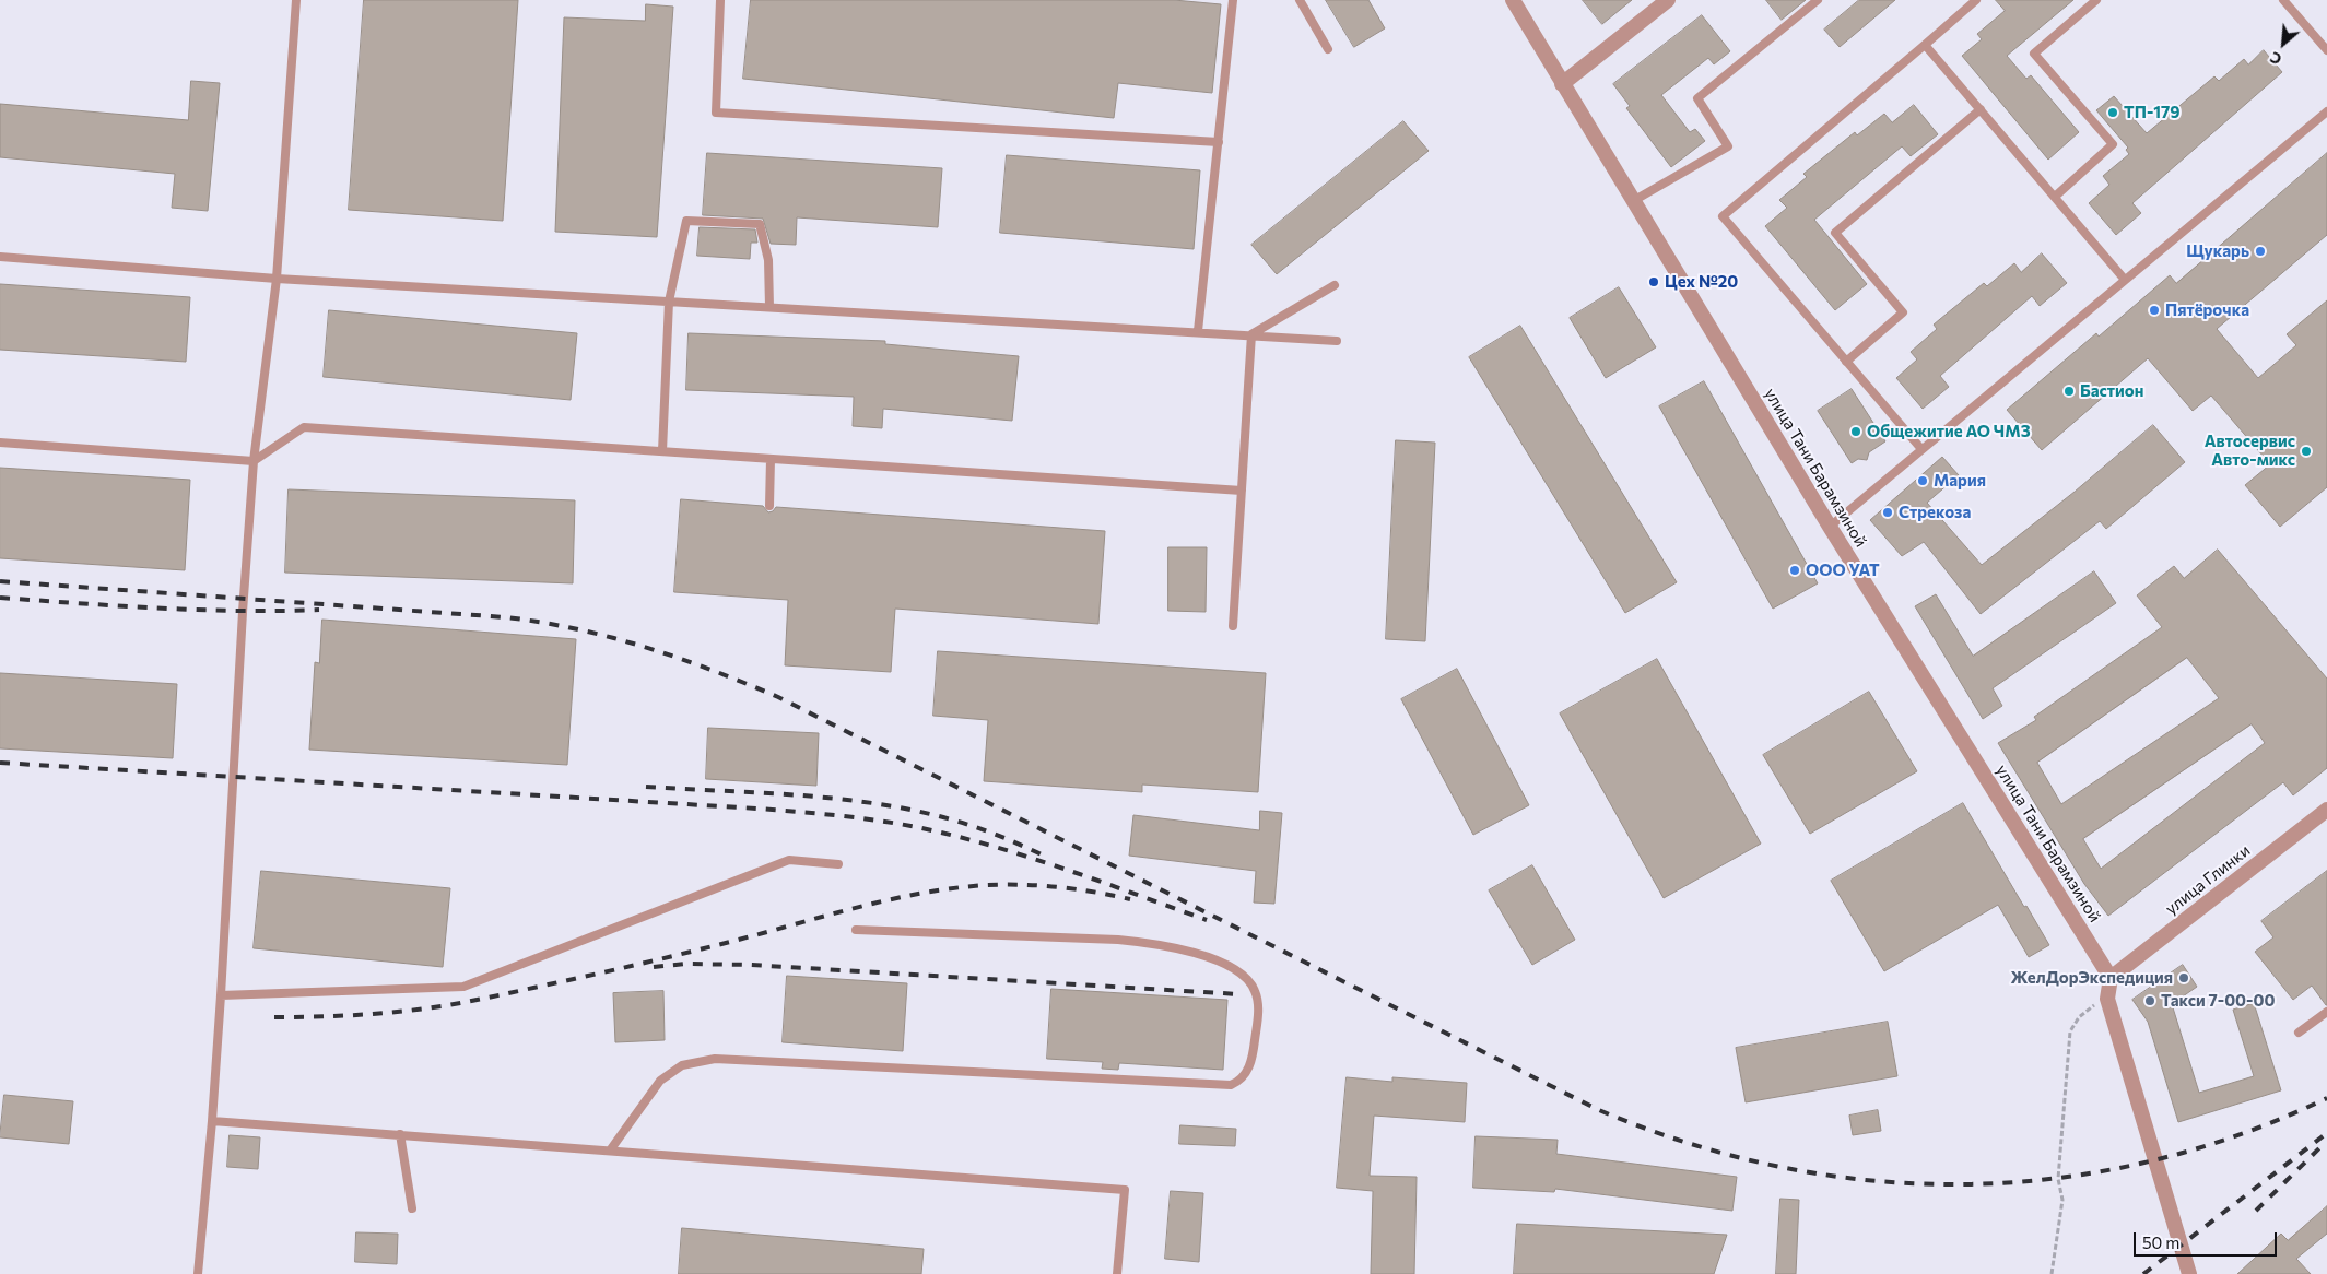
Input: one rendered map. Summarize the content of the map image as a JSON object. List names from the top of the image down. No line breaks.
{"streets":{"street":["улица Тани Барамзиной","улица Глинки"]},"crossings":[["улица Тани Барамзиной","улица Глинки"]],"places":["ТП-179","Щукарь","Цех №20","Пятёрочка","Бастион","Общежитие АО ЧМЗ","Автосервис Авто-микс","Мария","Стрекоза","ООО УАТ","ЖелДорЭкспедиция","Такси 7-00-00"],"scale_bar":"50 m","north":"bottom left"}
